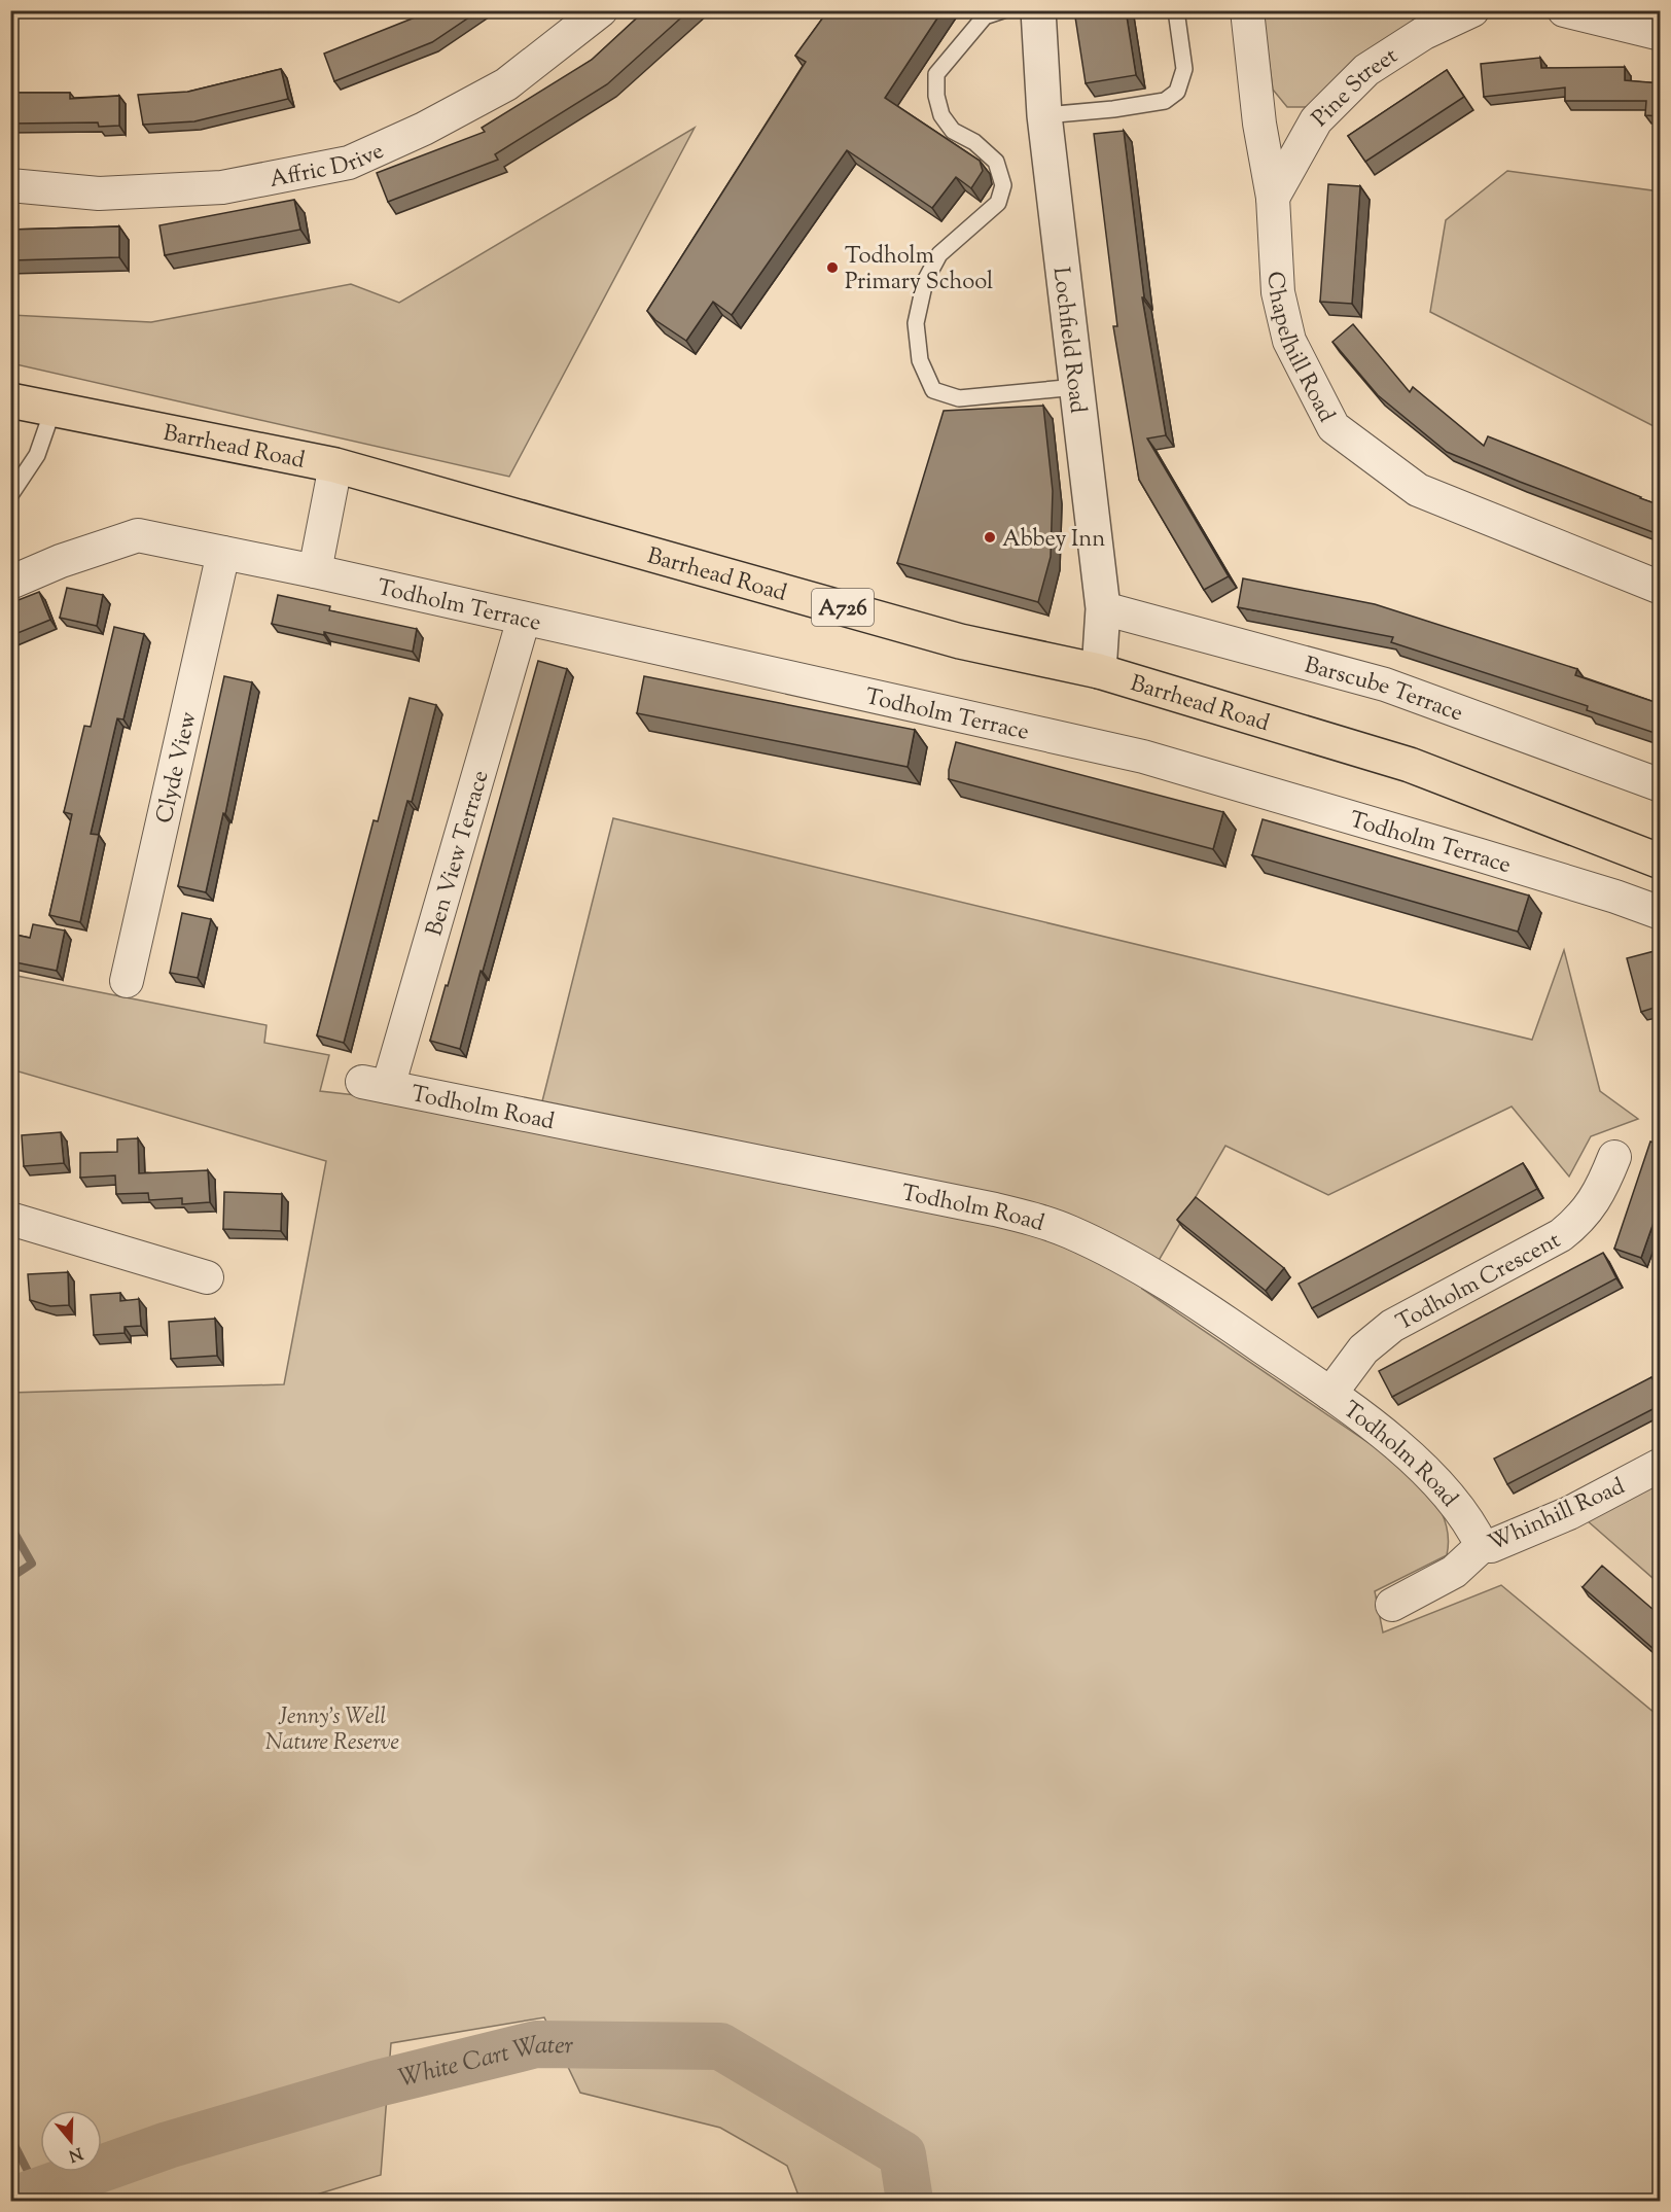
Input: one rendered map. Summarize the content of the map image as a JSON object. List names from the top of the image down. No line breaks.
{"streets":{"main road":["Barrhead Road","A726"],"street":["Pine Street","Affric Drive","Lochfield Road","Chapelhill Road","Todholm Terrace","Barscube Terrace","Clyde View","Ben View Terrace","Todholm Road","Todholm Crescent","Whinhill Road"]},"crossings":[["Pine Street","Chapelhill Road"],["Lochfield Road","Barrhead Road"],["Lochfield Road","Barscube Terrace"],["Todholm Terrace","Clyde View"],["Todholm Terrace","Ben View Terrace"],["Ben View Terrace","Todholm Road"],["Todholm Road","Todholm Crescent"],["Todholm Road","Whinhill Road"]],"water":["White Cart Water"],"parks":["Jenny's Well Nature Reserve"],"places":["Todholm Primary School","Abbey Inn"],"north":"bottom"}
